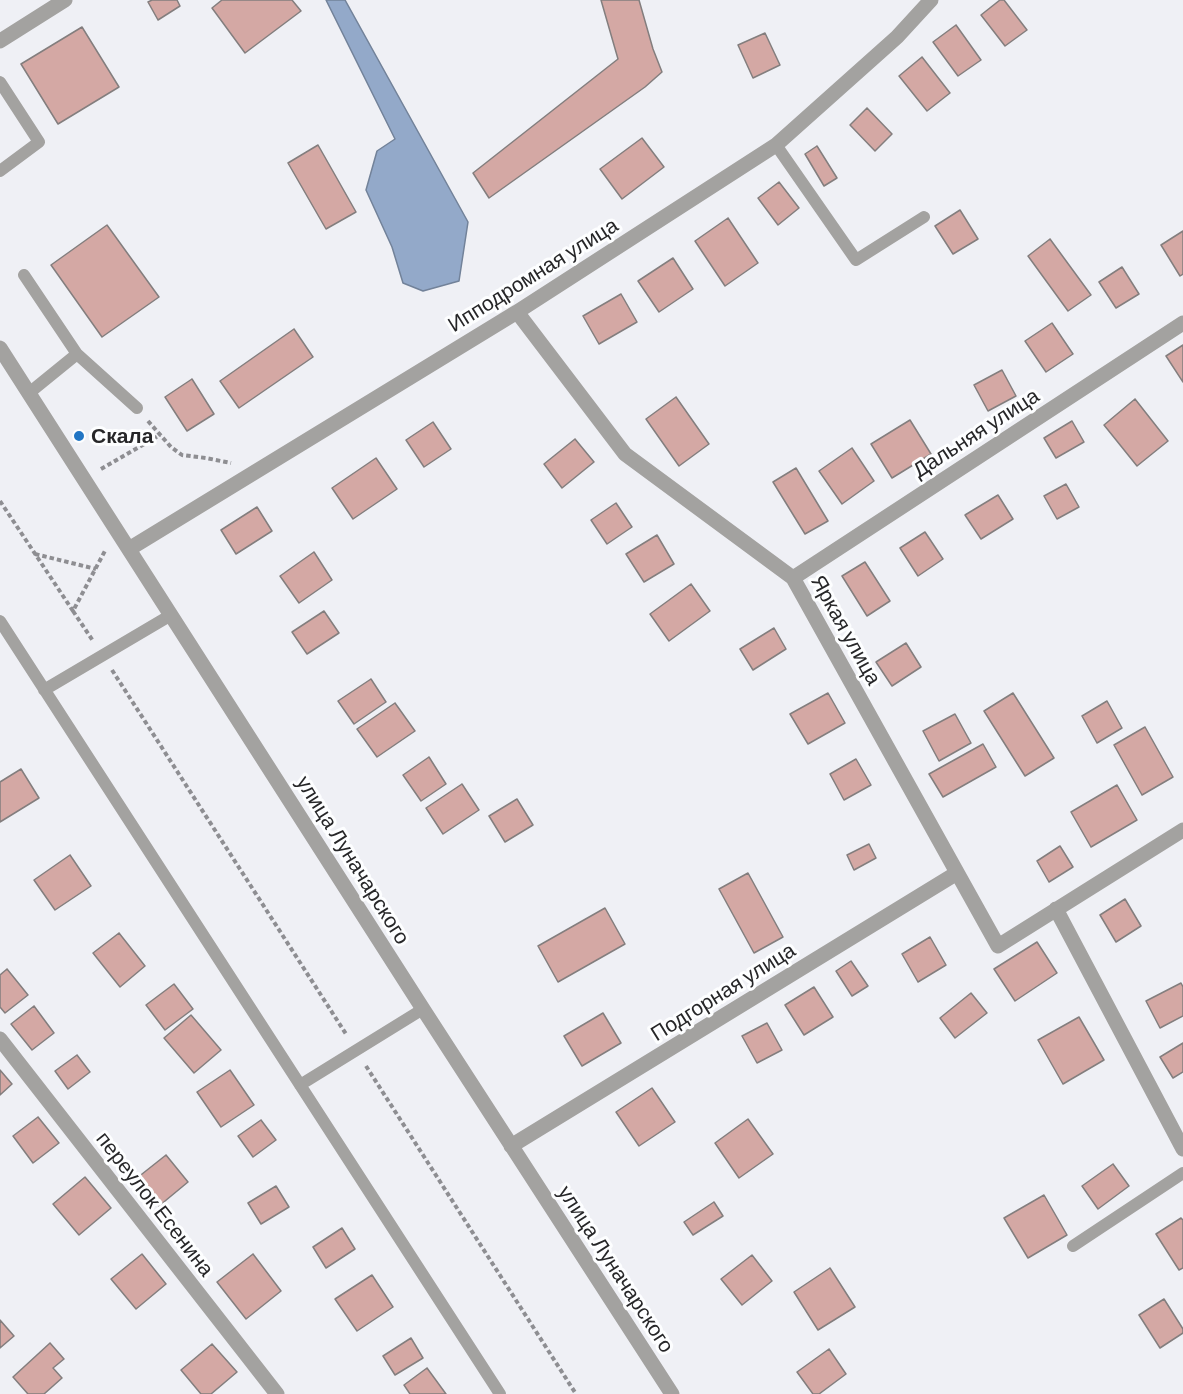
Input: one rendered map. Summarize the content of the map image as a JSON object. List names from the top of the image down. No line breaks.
{"streets":{"street":["Ипподромная улица","Дальняя улица","Яркая улица","улица Луначарского","Подгорная улица","переулок Есенина"]},"crossings":[["Ипподромная улица","Яркая улица"],["Ипподромная улица","улица Луначарского"],["Дальняя улица","Яркая улица"],["Яркая улица","Подгорная улица"],["улица Луначарского","Подгорная улица"]],"places":["Скала"]}
